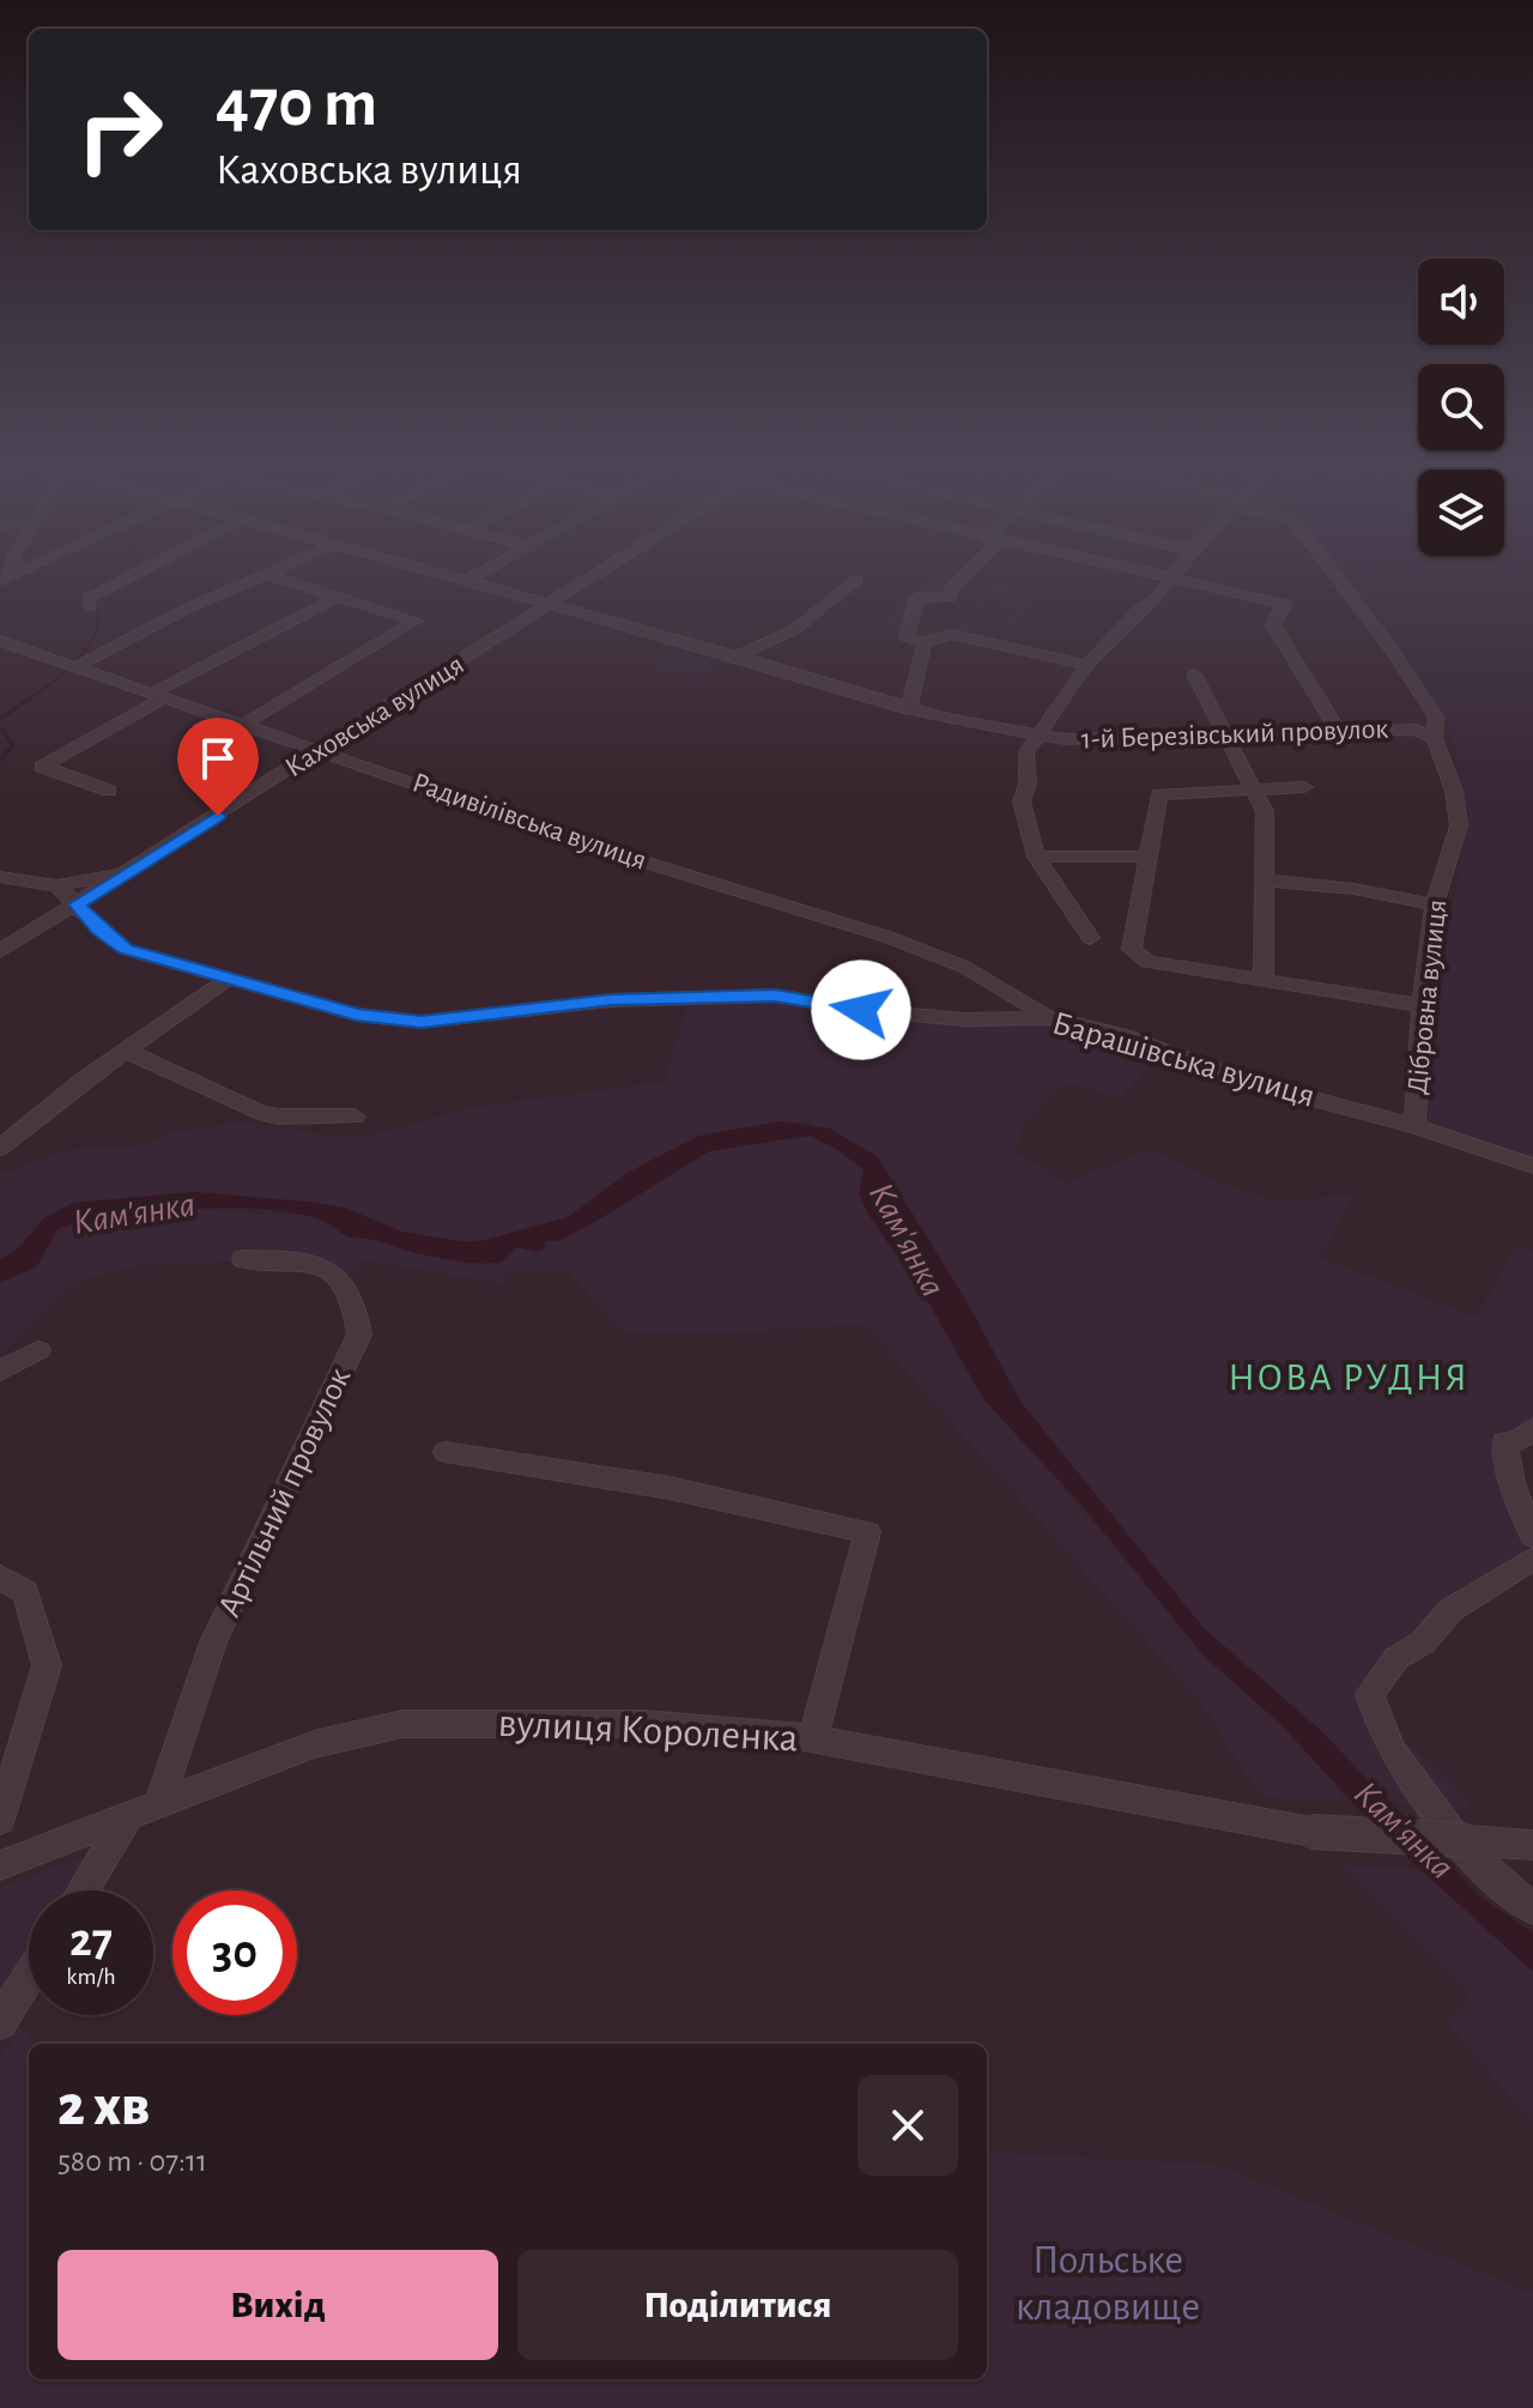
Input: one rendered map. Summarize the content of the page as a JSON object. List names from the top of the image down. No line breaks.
{"streets":{"street":["Каховська вулиця","1-й Березівський провулок","Радивілівська вулиця","Дібровна вулиця","Барашівська вулиця","Артільний провулок","вулиця Короленка"]},"crossings":[["Каховська вулиця","1-й Березівський провулок"],["Каховська вулиця","Радивілівська вулиця"],["Каховська вулиця","Барашівська вулиця"],["1-й Березівський провулок","Дібровна вулиця"],["Радивілівська вулиця","Барашівська вулиця"],["Дібровна вулиця","Барашівська вулиця"],["Артільний провулок","вулиця Короленка"]],"districts":["НОВА РУДНЯ"],"water":["Кам'янка"],"parks":["Польське кладовище"],"page":{"turn":["470 m","Каховська вулиця"],"speed":"27 km/h","limit":"30","heading":["2 хв","580 m · 07:11"],"buttons":["Вихід","Поділитися"]}}
